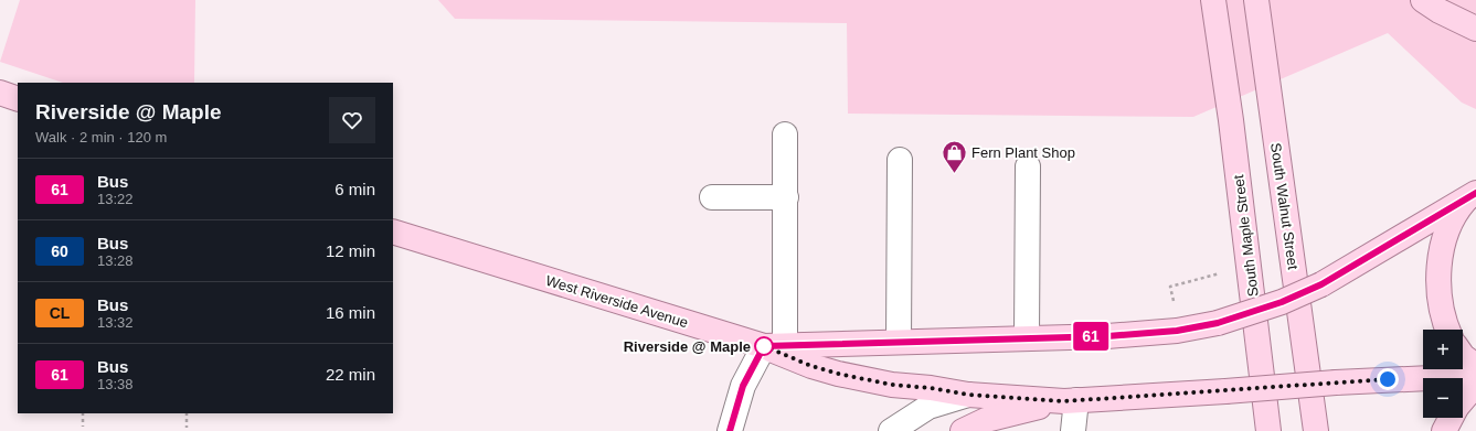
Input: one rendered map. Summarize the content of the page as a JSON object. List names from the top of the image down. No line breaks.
{"streets":{"main road":["South Walnut Street","South Maple Street","West Riverside Avenue"]},"places":{"shop":["Fern Plant Shop"],"other":["Riverside @ Maple"]},"lines":["bus line 61"],"page":{"on_map":"61","heading":["Riverside @ Maple","Walk · 2 min · 120 m"],"list":[{"mark":"61","name":"Bus","note":"13:22","value":"6 min"},{"mark":"60","name":"Bus","note":"13:28","value":"12 min"},{"mark":"CL","name":"Bus","note":"13:32","value":"16 min"},{"mark":"61","name":"Bus","note":"13:38","value":"22 min"}],"map_buttons":["+","−"]}}
